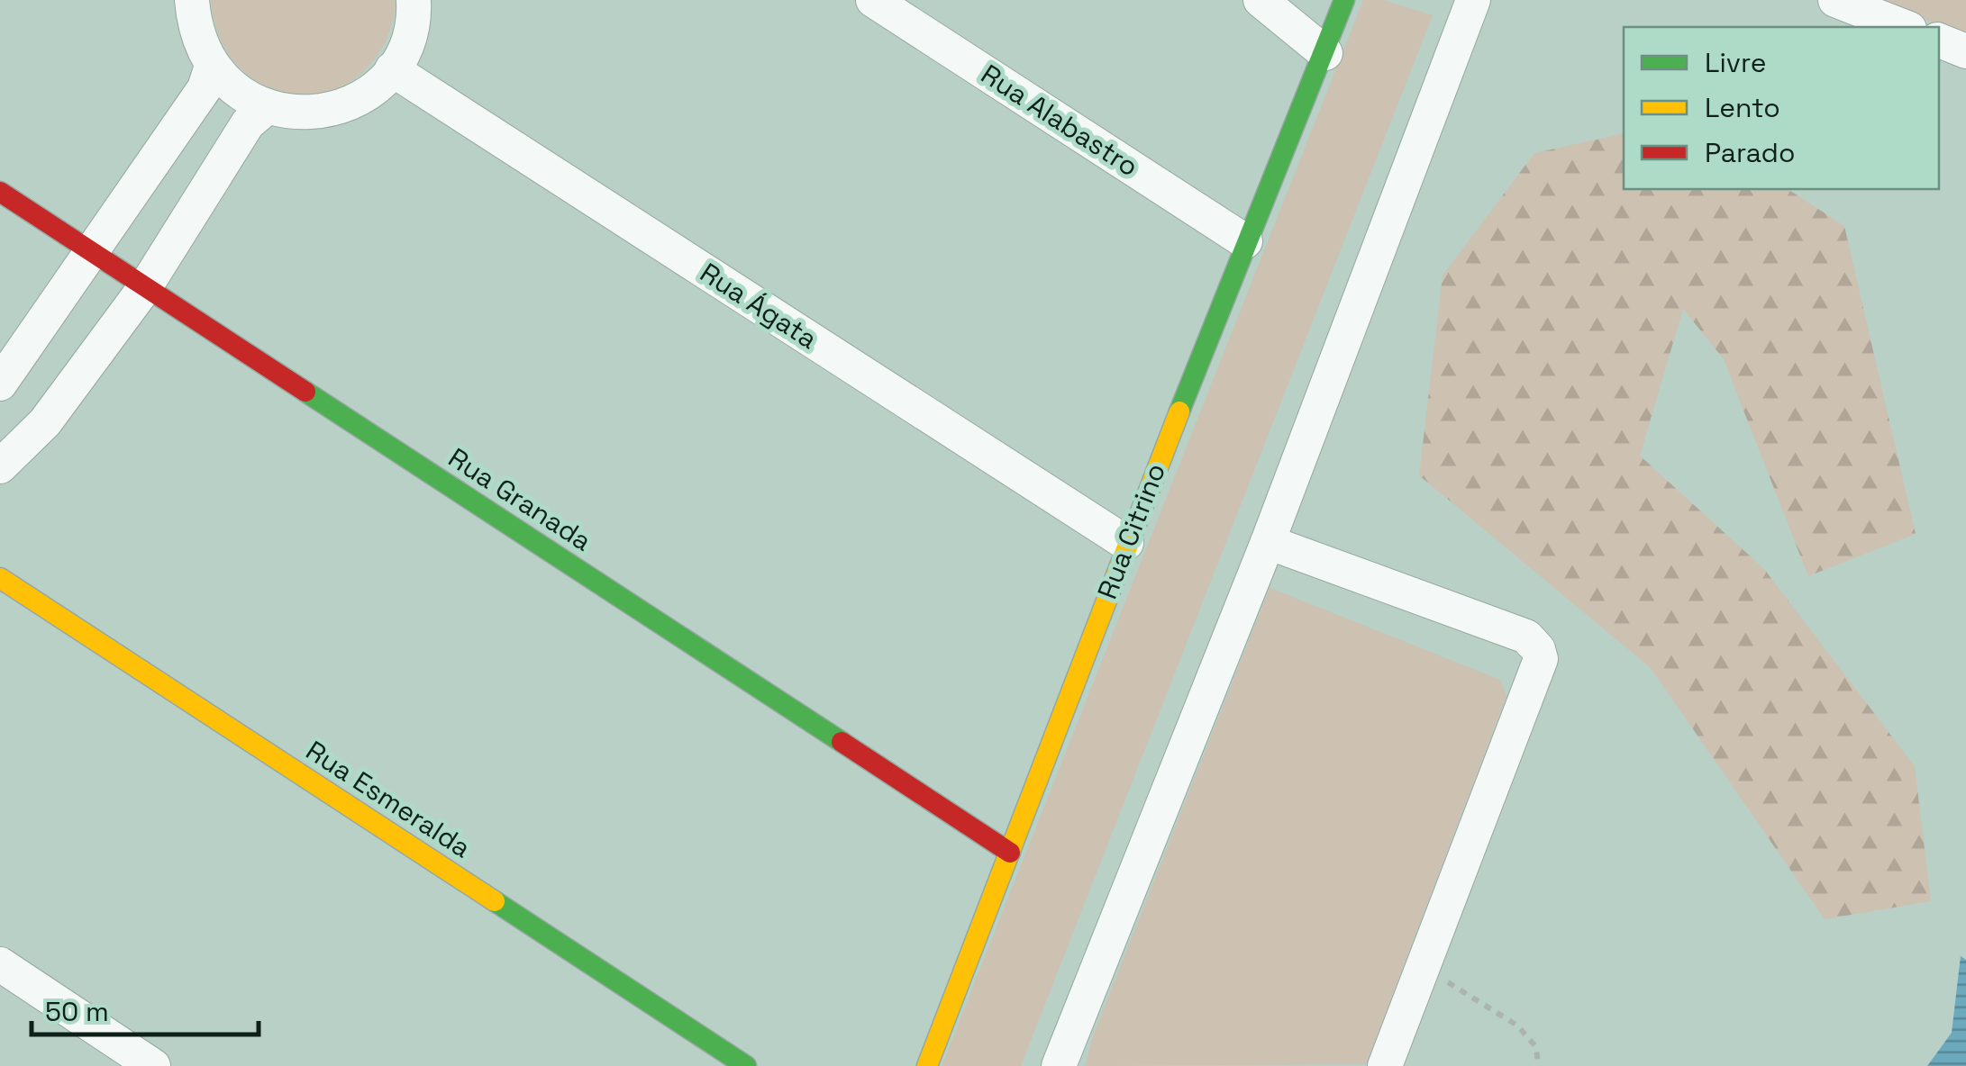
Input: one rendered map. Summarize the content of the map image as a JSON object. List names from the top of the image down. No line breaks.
{"streets":{"street":["Rua Alabastro","Rua Ágata","Rua Granada","Rua Citrino","Rua Esmeralda"]},"crossings":[["Rua Alabastro","Rua Citrino"],["Rua Ágata","Rua Citrino"],["Rua Granada","Rua Citrino"]],"legend":["Livre","Lento","Parado"],"scale_bar":"50 m"}
